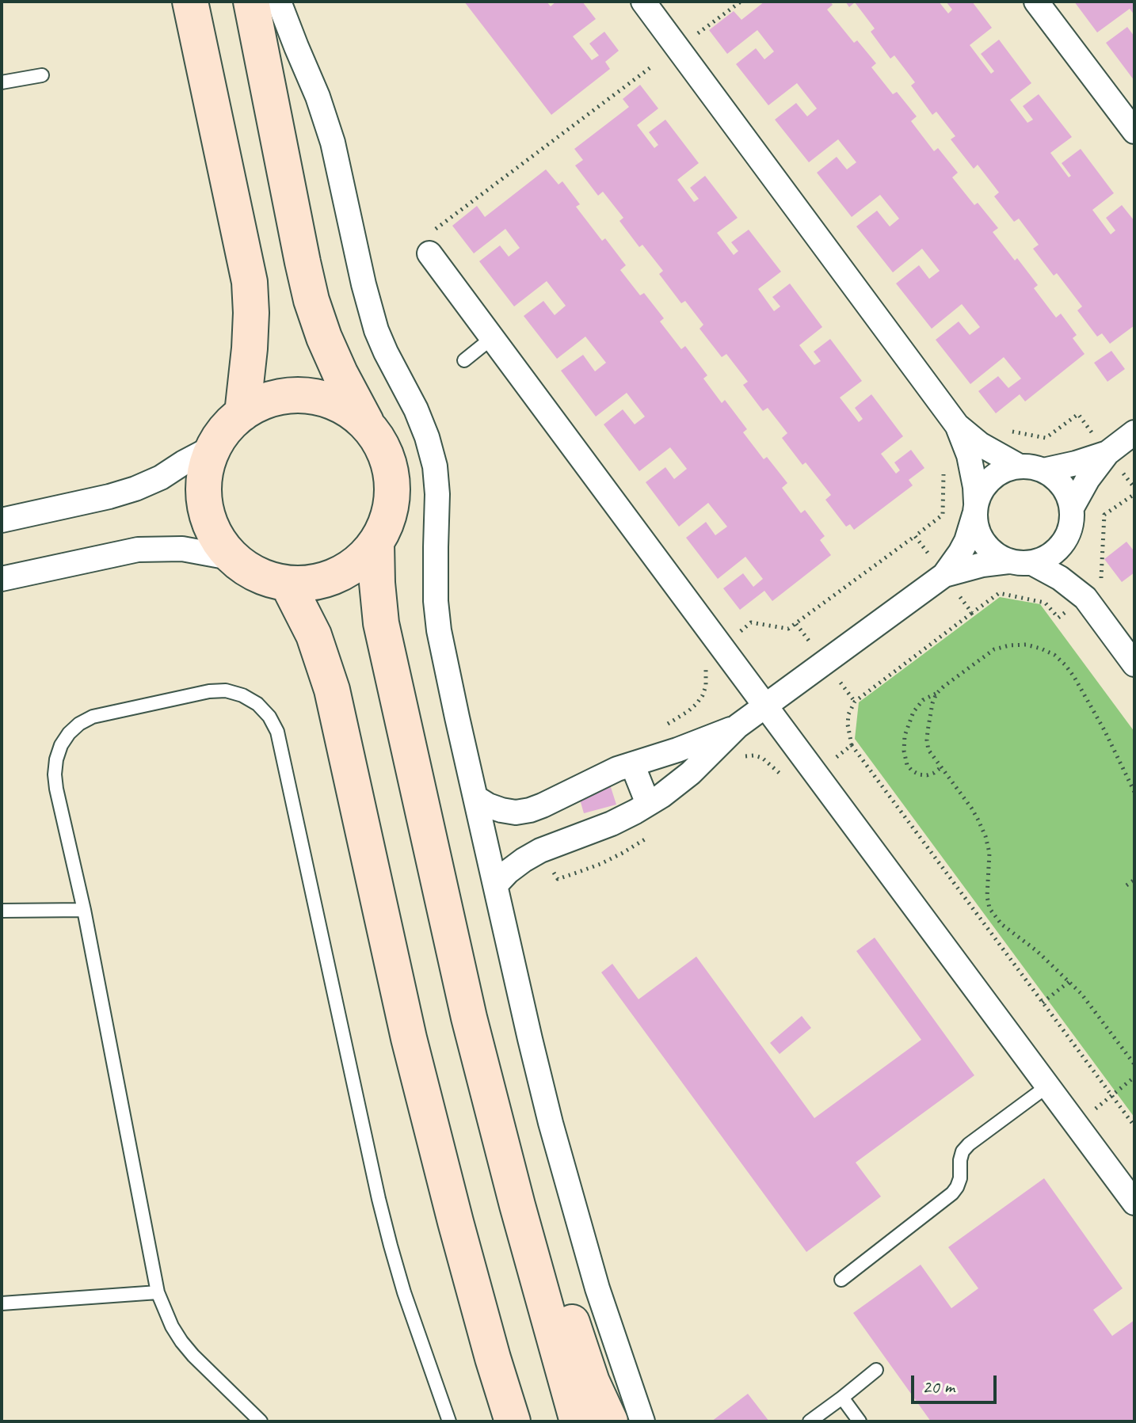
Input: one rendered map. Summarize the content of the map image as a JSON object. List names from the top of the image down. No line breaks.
{"scale_bar":"20 m"}
